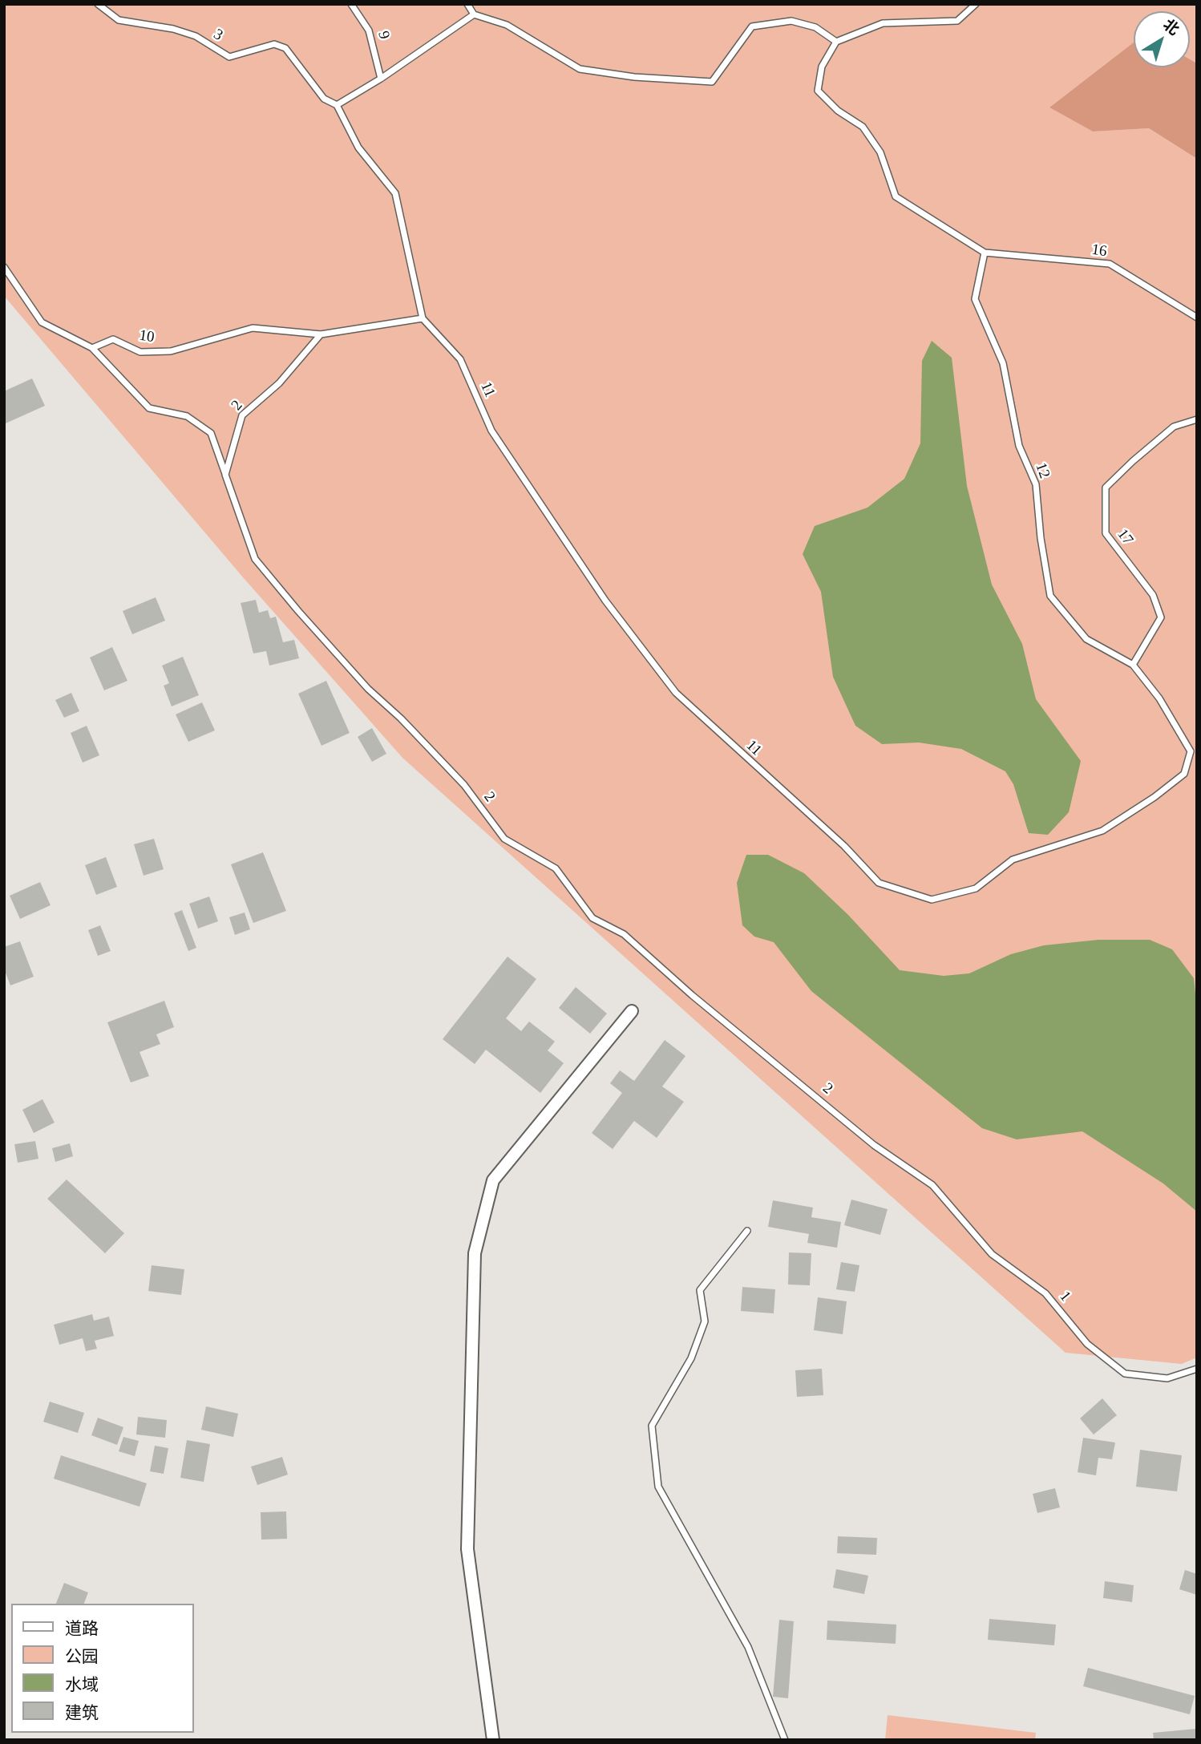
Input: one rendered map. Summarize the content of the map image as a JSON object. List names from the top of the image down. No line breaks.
{"streets":{"lane":["3","9","16","10","11","2","12","17","1"]},"crossings":[["16","12"],["10","11"],["10","2"],["2","1"],["12","17"]],"legend":["道路","公园","水域","建筑"],"north":"top right"}
